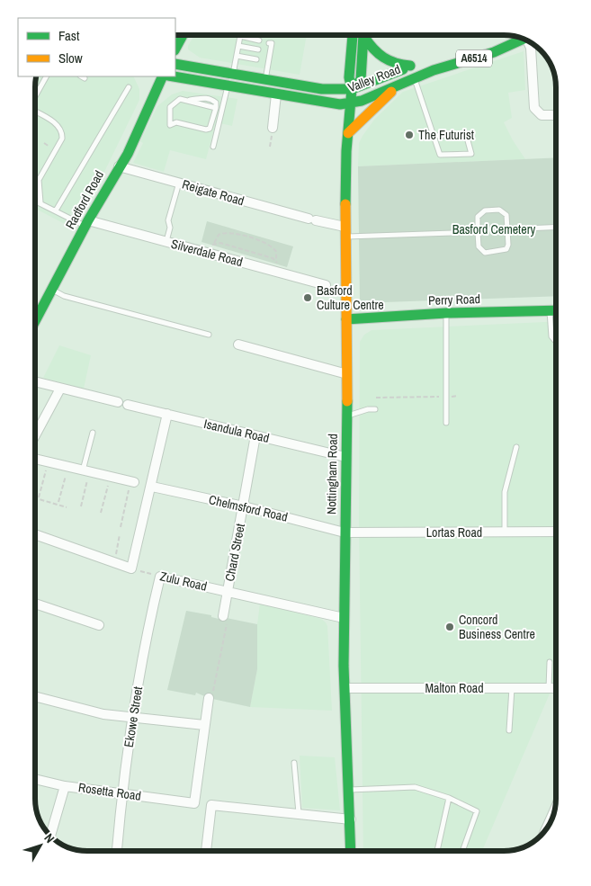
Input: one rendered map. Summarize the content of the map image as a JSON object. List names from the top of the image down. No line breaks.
{"streets":{"main road":["A6514","Valley Road","Radford Road","Perry Road","Nottingham Road"],"street":["Reigate Road","Silverdale Road","Isandula Road","Chelmsford Road","Lortas Road","Chard Street","Zulu Road","Malton Road","Ekowe Street","Rosetta Road"]},"crossings":[["Valley Road","Nottingham Road"],["Reigate Road","Radford Road"],["Reigate Road","Nottingham Road"],["Radford Road","Silverdale Road"],["Perry Road","Nottingham Road"],["Isandula Road","Nottingham Road"],["Isandula Road","Chard Street"],["Nottingham Road","Chelmsford Road"],["Nottingham Road","Lortas Road"],["Nottingham Road","Zulu Road"],["Nottingham Road","Malton Road"],["Chelmsford Road","Lortas Road"],["Chelmsford Road","Chard Street"],["Chard Street","Zulu Road"],["Zulu Road","Ekowe Street"],["Ekowe Street","Rosetta Road"]],"parks":["Basford Cemetery"],"places":["The Futurist","Basford Culture Centre","Concord Business Centre"],"legend":["Fast","Slow"],"north":"top right"}
